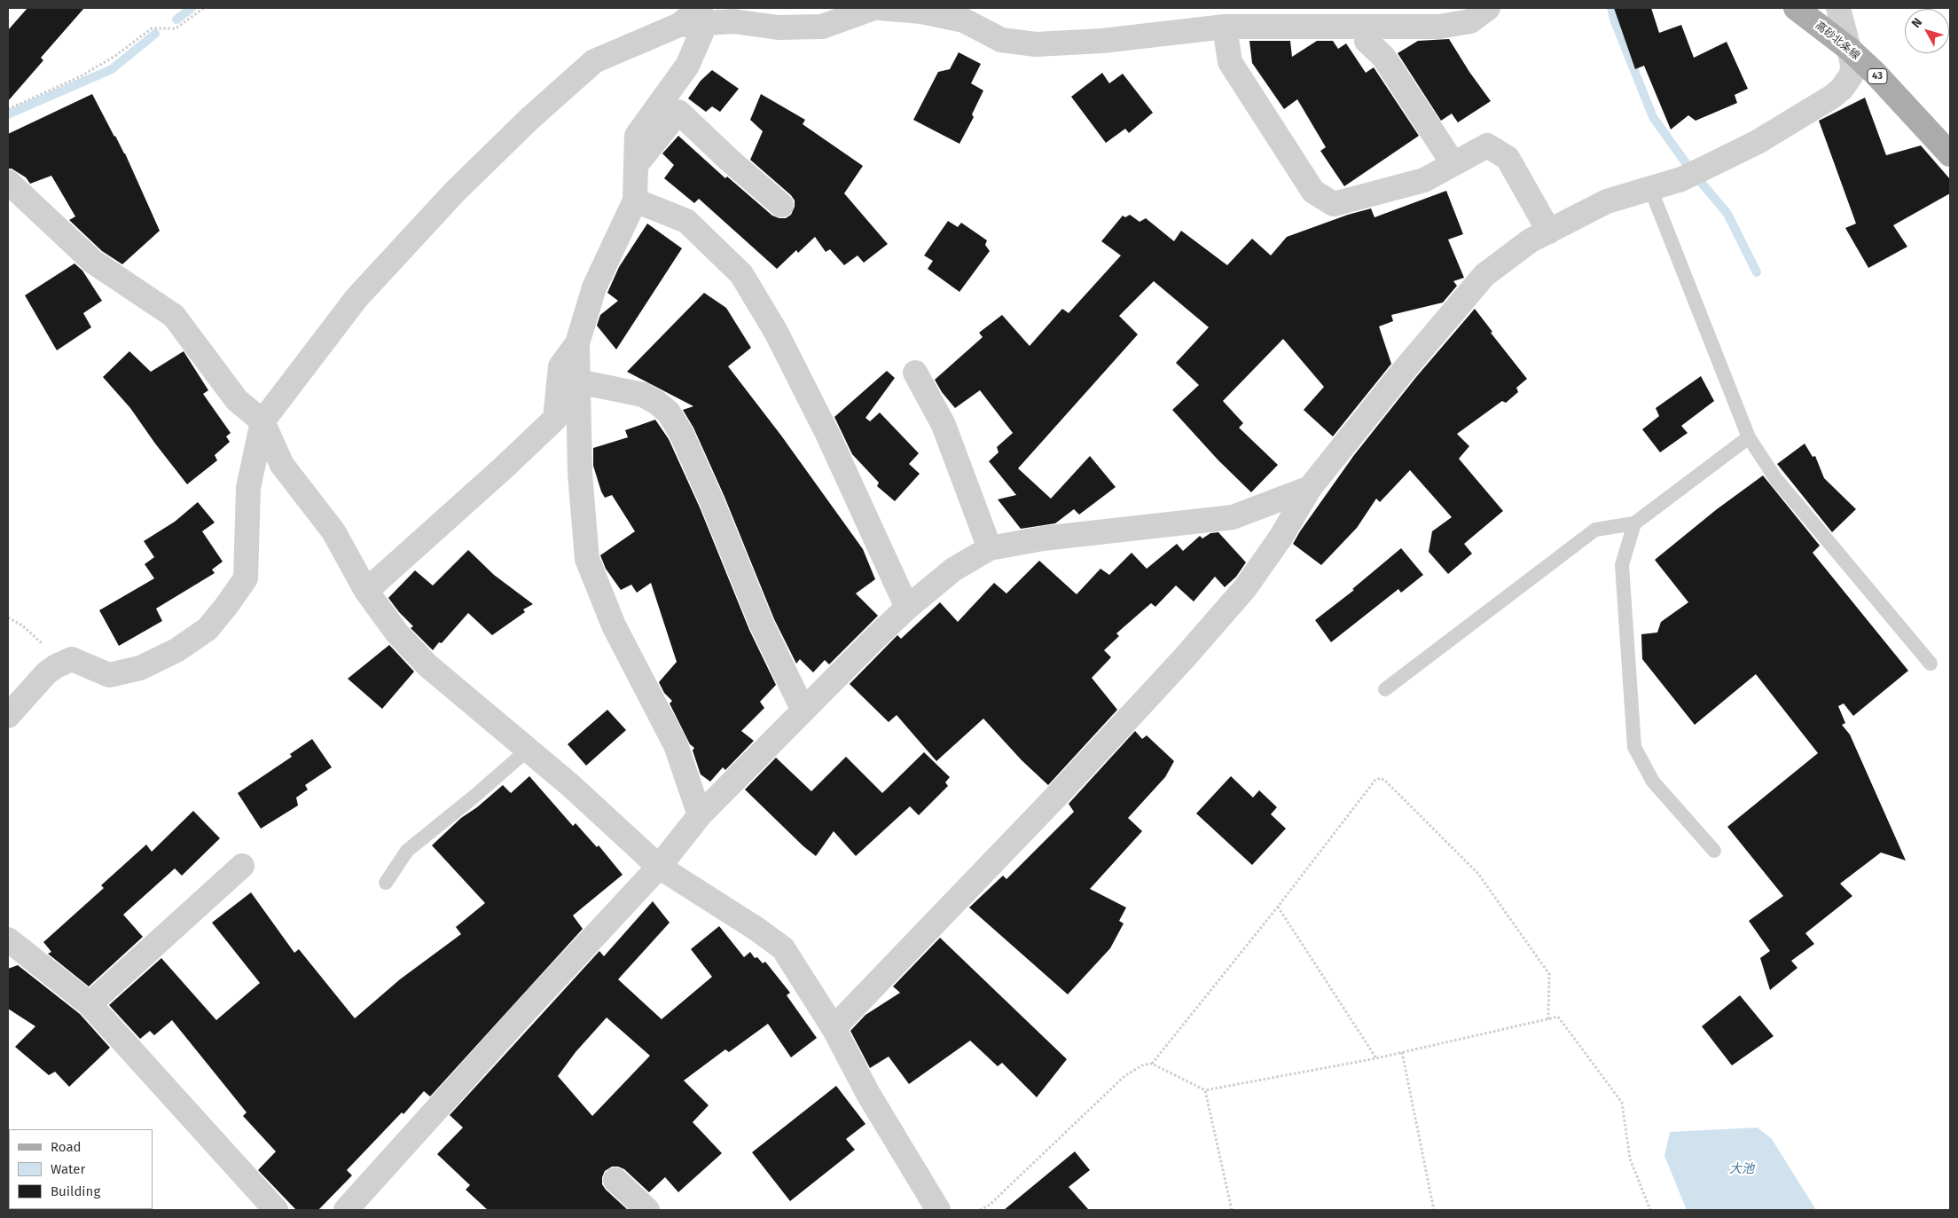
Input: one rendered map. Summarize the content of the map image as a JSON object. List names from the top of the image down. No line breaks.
{"streets":{"main road":["高砂北条線","43"]},"water":["大池"],"legend":["Road","Water","Building"],"north":"top left"}
